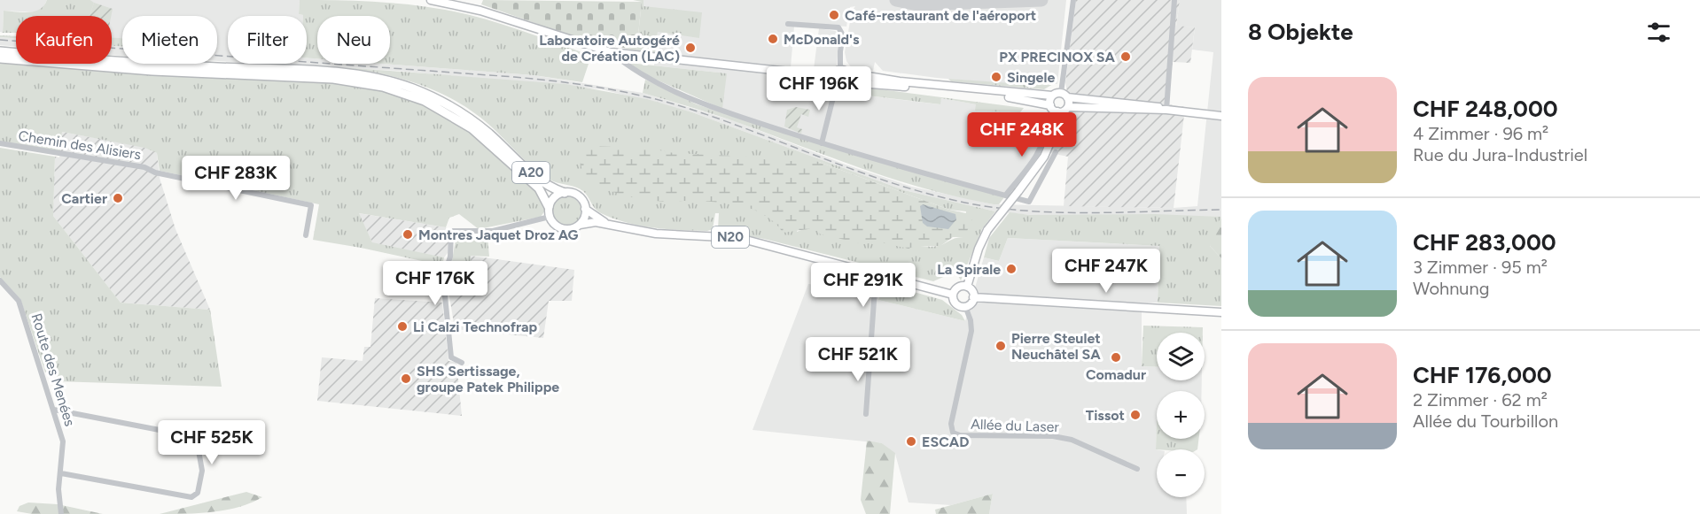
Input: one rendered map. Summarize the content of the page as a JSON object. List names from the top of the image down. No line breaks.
{"streets":{"highway":["A20"],"main road":["N20"],"street":["Chemin des Alisiers","Route des Menées","Allée du Laser"]},"crossings":[["A20","N20"],["N20","Allée du Laser"]],"places":["Café-restaurant de l'aéroport","McDonald's","Laboratoire Autogéré de Création (LAC)","PX PRECINOX SA","Singele","Cartier","Montres Jaquet Droz AG","La Spirale","Li Calzi Technofrap","Pierre Steulet Neuchâtel SA","Comadur","SHS Sertissage, groupe Patek Philippe","Tissot","ESCAD"],"page":{"heading":"8 Objekte","chip":["Kaufen","Mieten","Filter","Neu"],"list":[{"name":"CHF 248,000","note":"4 Zimmer · 96 m² · Rue du Jura-Industriel"},{"name":"CHF 283,000","note":"3 Zimmer · 95 m² · Wohnung"},{"name":"CHF 176,000","note":"2 Zimmer · 62 m² · Allée du Tourbillon"}],"price":["CHF 196K","CHF 248K","CHF 283K","CHF 247K","CHF 176K","CHF 291K","CHF 521K","CHF 525K"],"map_buttons":["+","−"]}}
